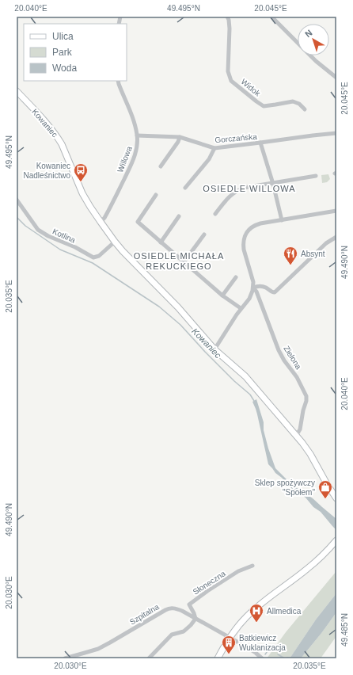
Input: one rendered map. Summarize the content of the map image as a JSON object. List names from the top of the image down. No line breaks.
{"streets":{"street":["Widok","Kowaniec","Gorczańska","Willowa","Kotlina","Zielona","Słoneczna","Szpitalna"]},"crossings":[["Kowaniec","Willowa"],["Kowaniec","Kotlina"],["Kowaniec","Zielona"],["Gorczańska","Willowa"],["Słoneczna","Szpitalna"]],"districts":["OSIEDLE WILLOWA","OSIEDLE MICHAŁA REKUCKIEGO"],"water":["Kowaniec"],"places":{"bus stop":["Kowaniec Nadleśnictwo"],"restaurant":["Absynt"],"shop":["Sklep spożywczy \"Społem\""],"hospital":["Allmedica"],"building":["Batkiewicz Wuklanizacja"]},"legend":["Ulica","Park","Woda"],"north":"top left","coordinates":["20.040°E","49.495°N","20.045°E","49.490°N","20.035°E","20.030°E","49.485°N"]}
